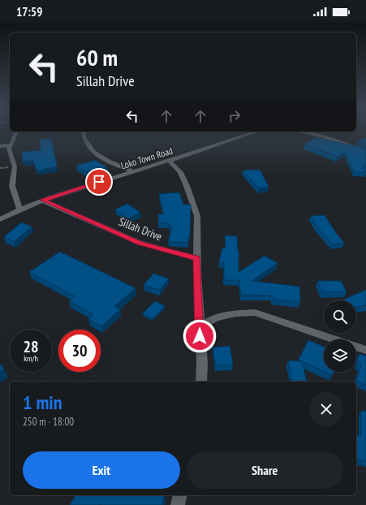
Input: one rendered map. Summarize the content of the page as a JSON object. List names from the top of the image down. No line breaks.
{"streets":{"street":["Loko Town Road","Sillah Drive"]},"crossings":[["Loko Town Road","Sillah Drive"]],"page":{"status":"17:59","turn":["60 m","Sillah Drive"],"speed":"28 km/h","limit":"30","heading":["1 min","250 m · 18:00"],"buttons":["Exit","Share"]}}
